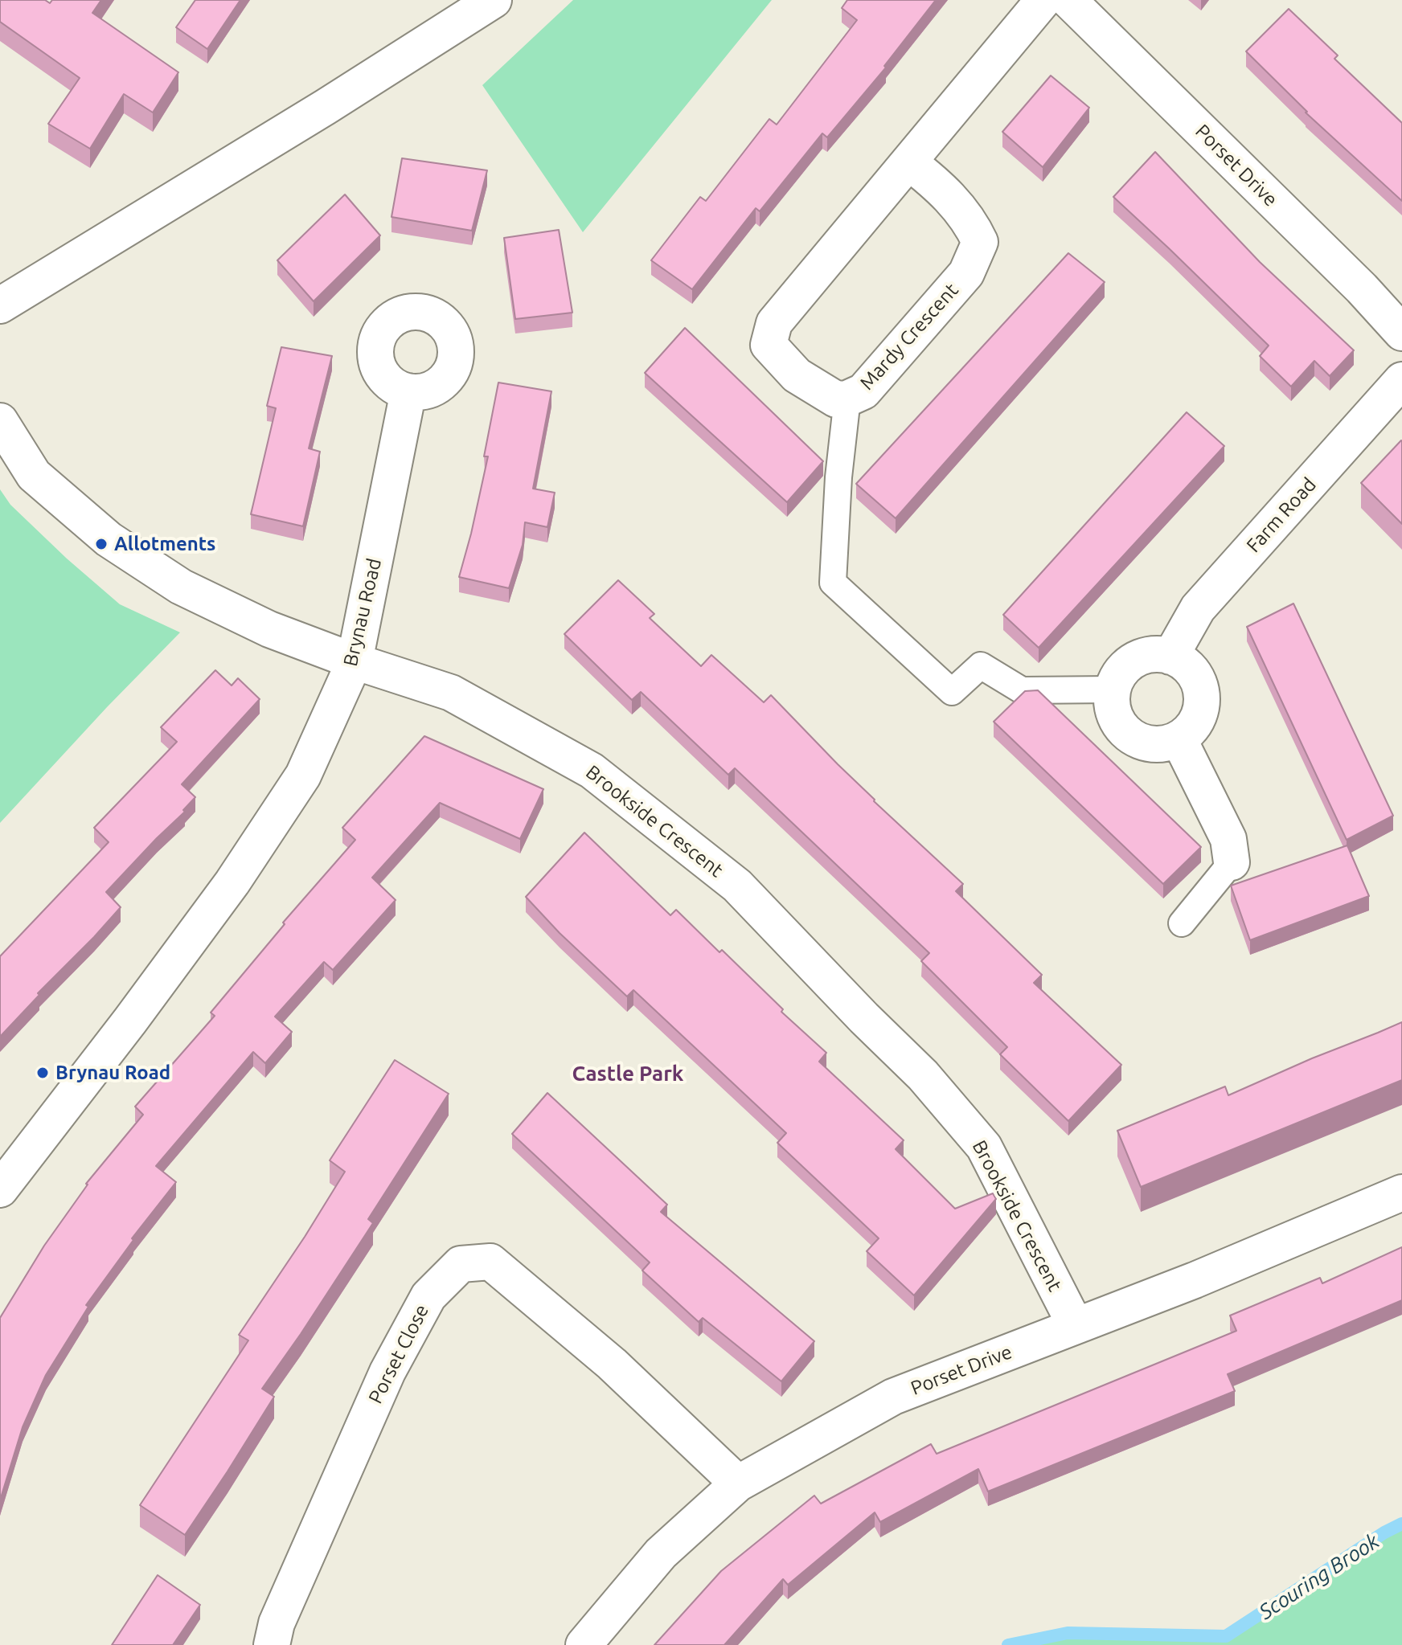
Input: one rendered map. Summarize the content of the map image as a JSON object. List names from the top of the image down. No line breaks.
{"streets":{"street":["Porset Drive","Mardy Crescent","Farm Road","Brynau Road","Brookside Crescent","Porset Close"]},"crossings":[["Porset Drive","Brookside Crescent"],["Porset Drive","Porset Close"],["Brynau Road","Brookside Crescent"]],"districts":["Castle Park"],"water":["Scouring Brook"],"places":["Allotments","Brynau Road"]}
